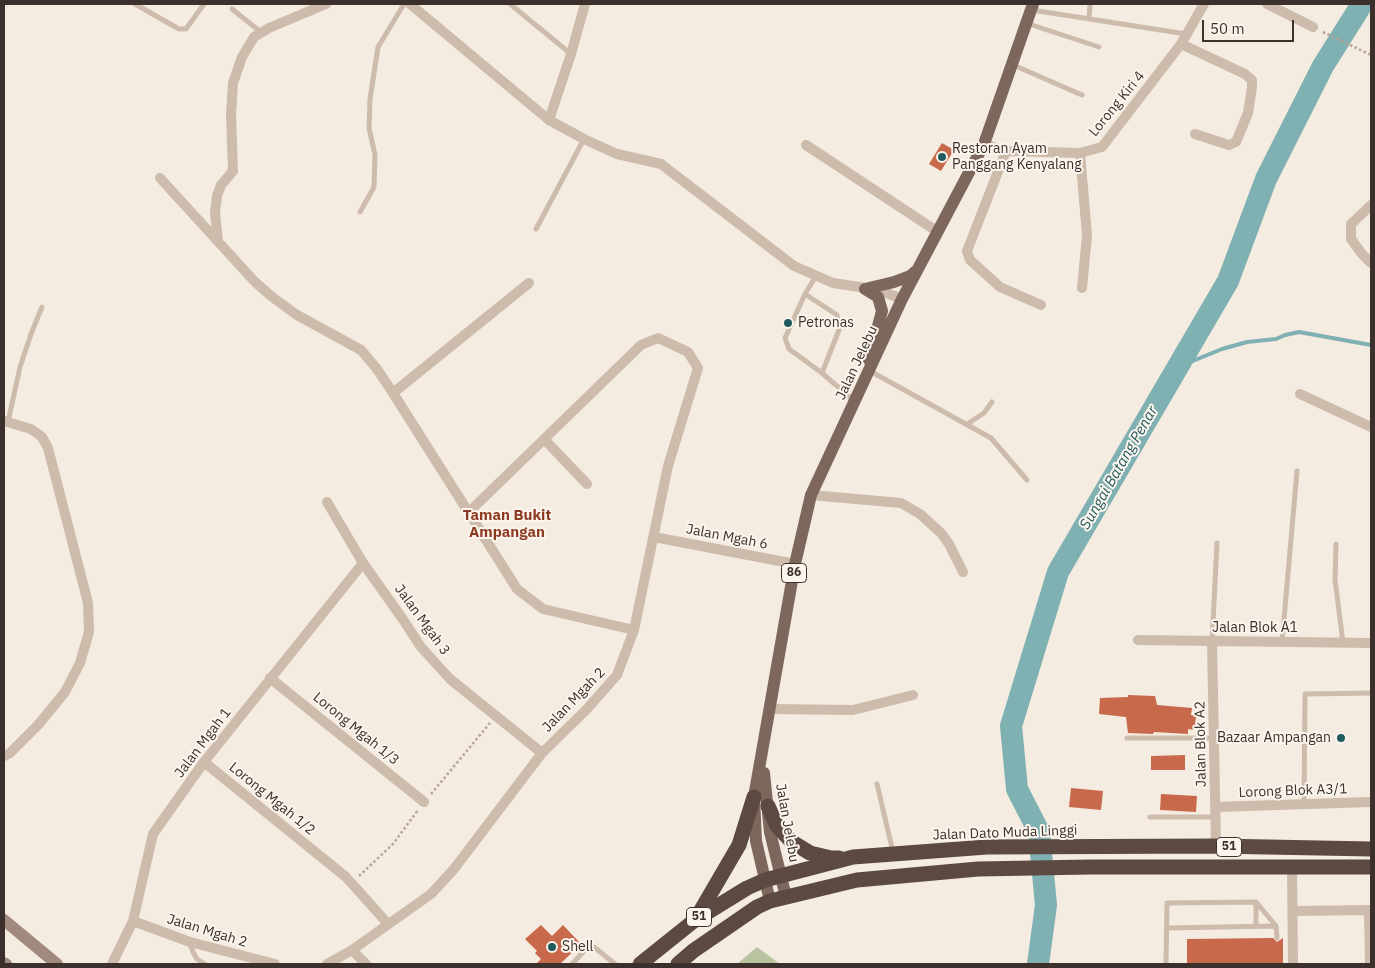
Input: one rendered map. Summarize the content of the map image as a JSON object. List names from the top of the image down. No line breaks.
{"streets":{"highway":["Jalan Dato Muda Linggi","51"],"main road":["Jalan Jelebu","86"],"street":["Lorong Kiri 4","Jalan Mgah 6","Jalan Mgah 3","Jalan Blok A1","Jalan Mgah 2","Lorong Mgah 1/3","Jalan Mgah 1","Jalan Blok A2","Lorong Blok A3/1","Lorong Mgah 1/2"]},"crossings":[["Lorong Kiri 4","Jalan Jelebu"],["Jalan Jelebu","Jalan Mgah 6"],["Jalan Jelebu","Jalan Dato Muda Linggi"],["Jalan Jelebu","51"],["Jalan Mgah 6","Jalan Mgah 2"],["Jalan Mgah 3","Jalan Mgah 2"],["Jalan Mgah 3","Jalan Mgah 1"],["Jalan Blok A1","Jalan Blok A2"],["Jalan Mgah 2","Jalan Mgah 1"],["Jalan Mgah 2","Lorong Mgah 1/2"],["Lorong Mgah 1/3","Jalan Mgah 1"],["Jalan Mgah 1","Lorong Mgah 1/2"],["Jalan Blok A2","Lorong Blok A3/1"],["Jalan Blok A2","Jalan Dato Muda Linggi"]],"districts":["Taman Bukit Ampangan"],"water":["Sungai Batang Penar"],"places":["Restoran Ayam Panggang Kenyalang","Petronas","Bazaar Ampangan","Shell"],"scale_bar":"50 m"}
